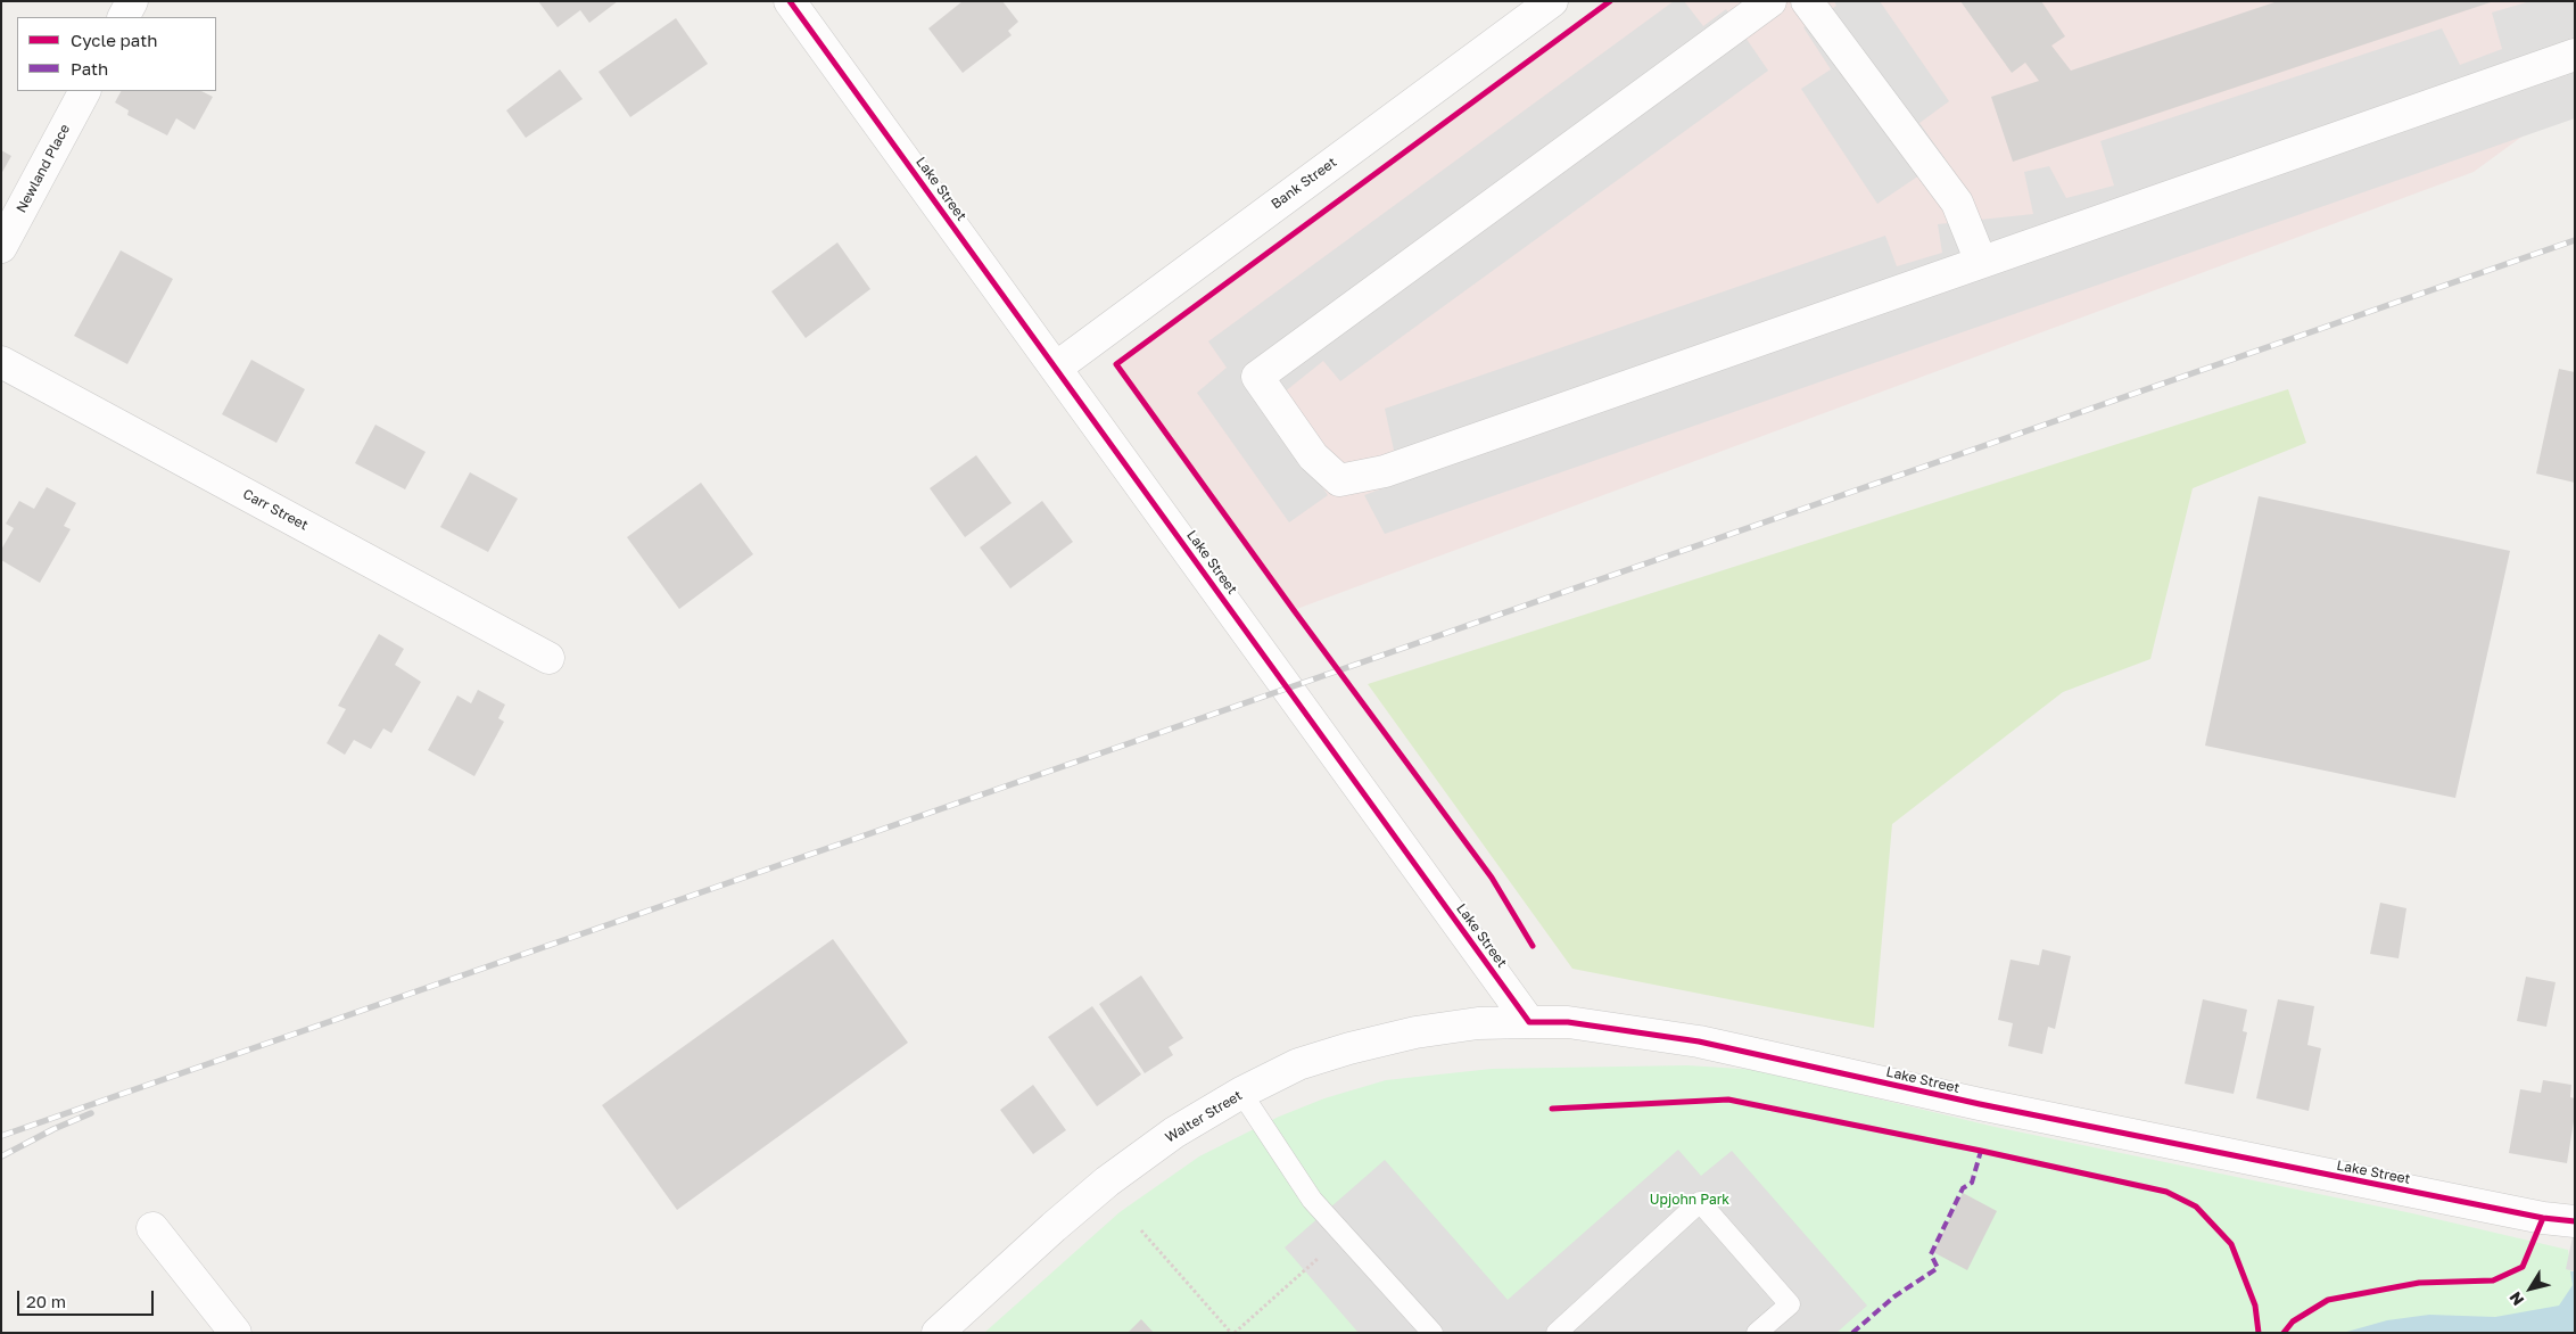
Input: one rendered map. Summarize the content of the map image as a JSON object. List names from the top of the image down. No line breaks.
{"streets":{"street":["Newland Place","Bank Street","Lake Street","Carr Street","Walter Street"]},"crossings":[["Bank Street","Lake Street"],["Lake Street","Walter Street"]],"parks":["Upjohn Park"],"legend":["Cycle path","Path"],"scale_bar":"20 m","north":"bottom left"}
